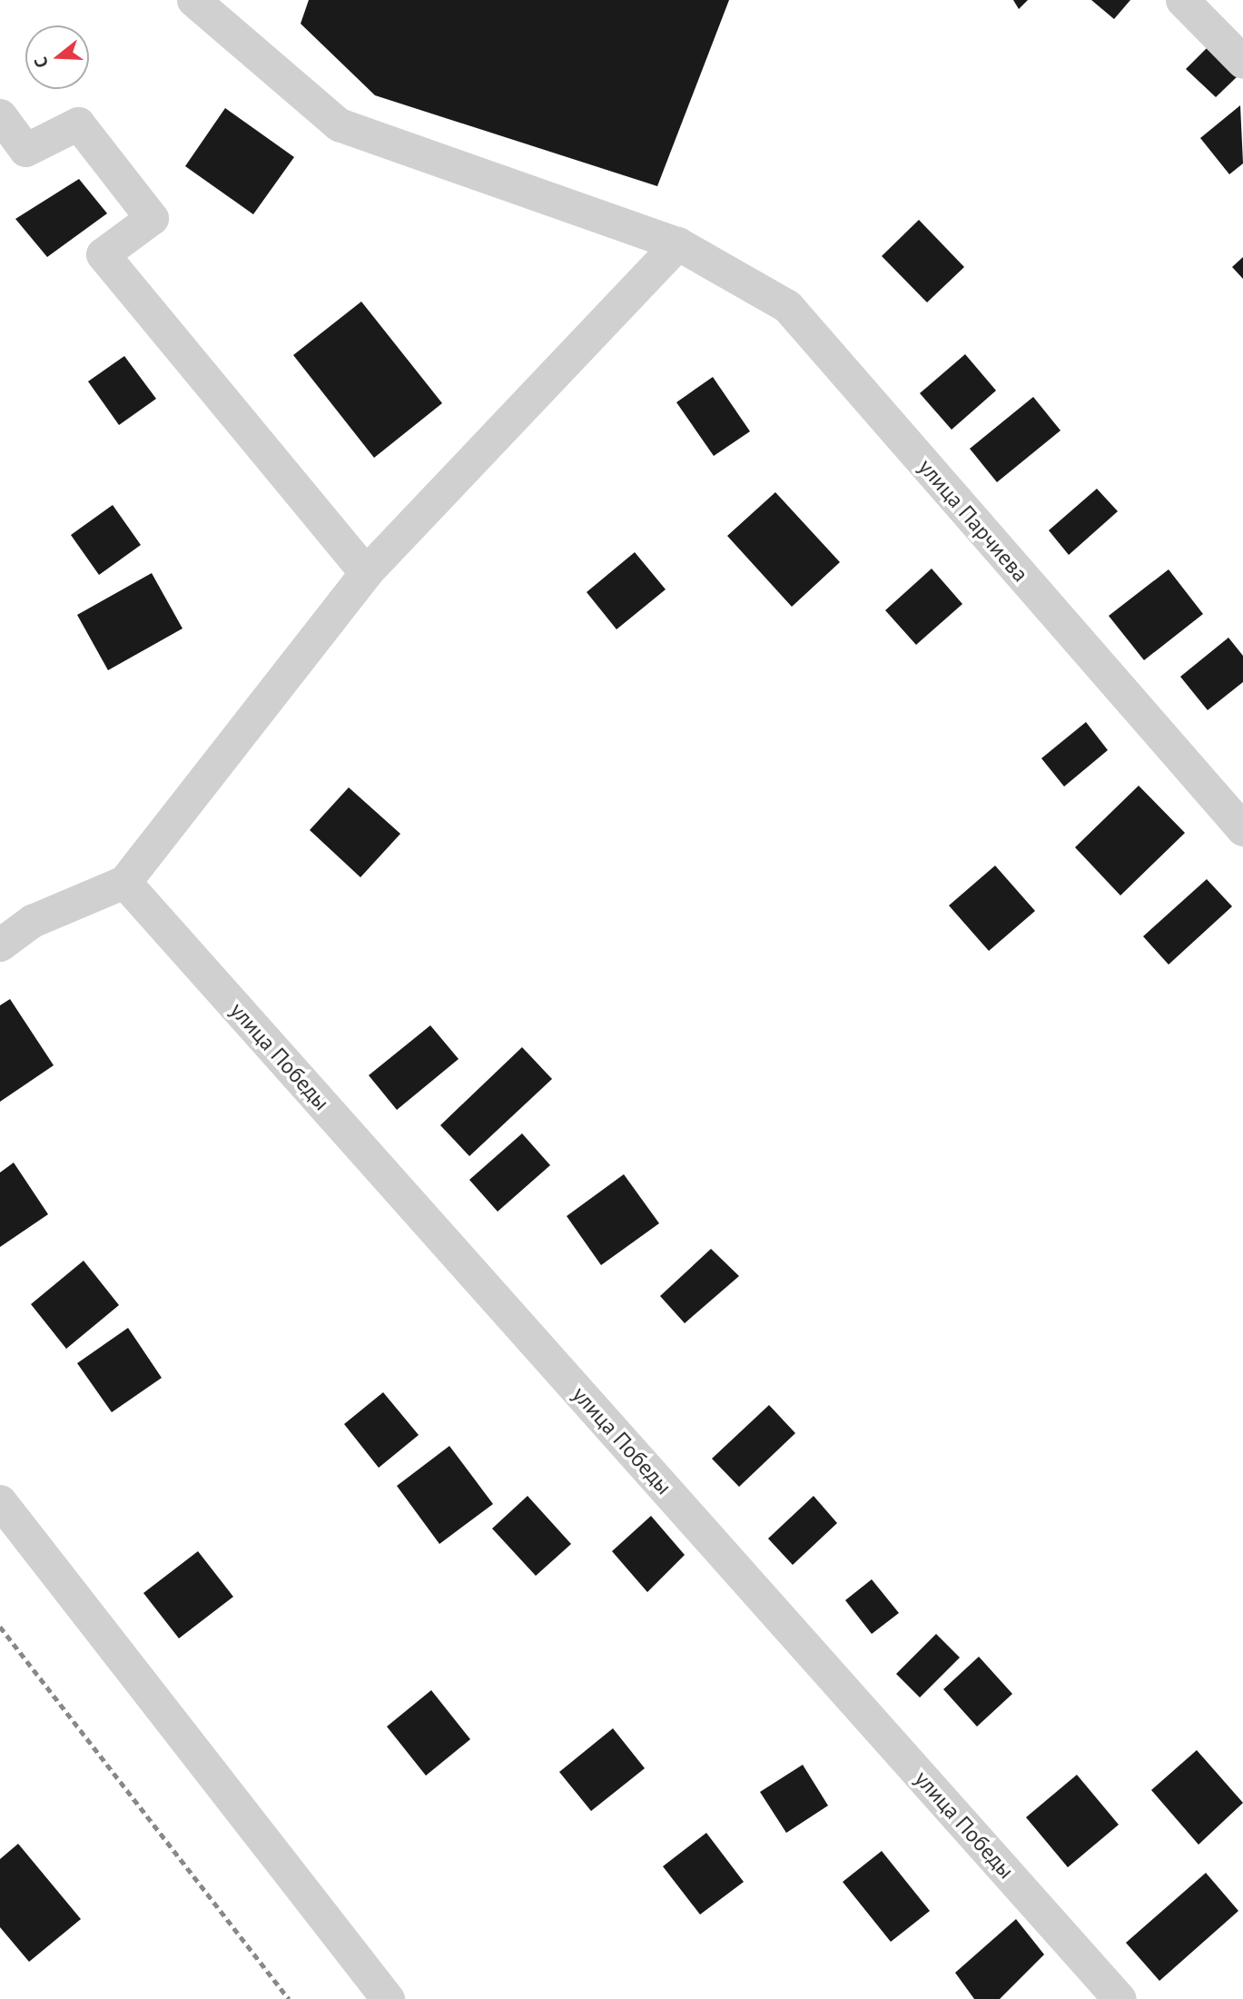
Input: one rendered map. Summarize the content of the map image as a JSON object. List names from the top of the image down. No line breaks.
{"streets":{"street":["улица Парчиева","улица Победы"]},"north":"left"}
